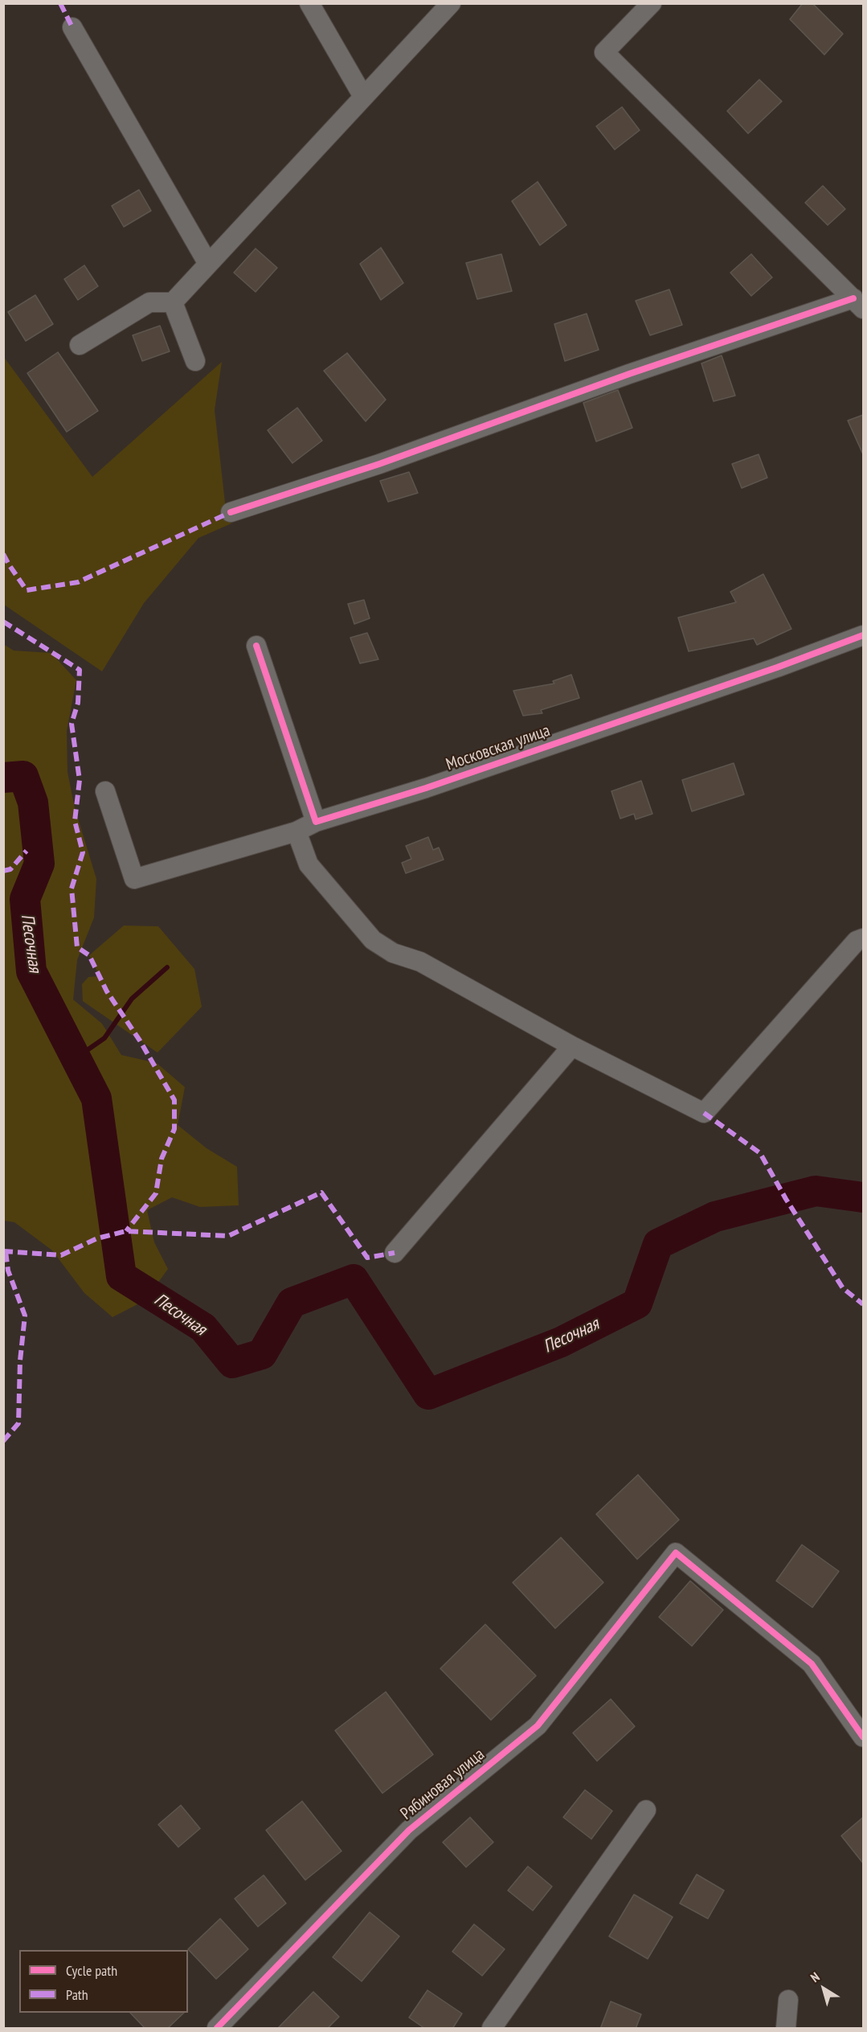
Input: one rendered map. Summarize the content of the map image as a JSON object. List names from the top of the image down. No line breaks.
{"streets":{"street":["Московская улица","Рябиновая улица"]},"water":["Песочная"],"legend":["Cycle path","Path"],"north":"top left"}
